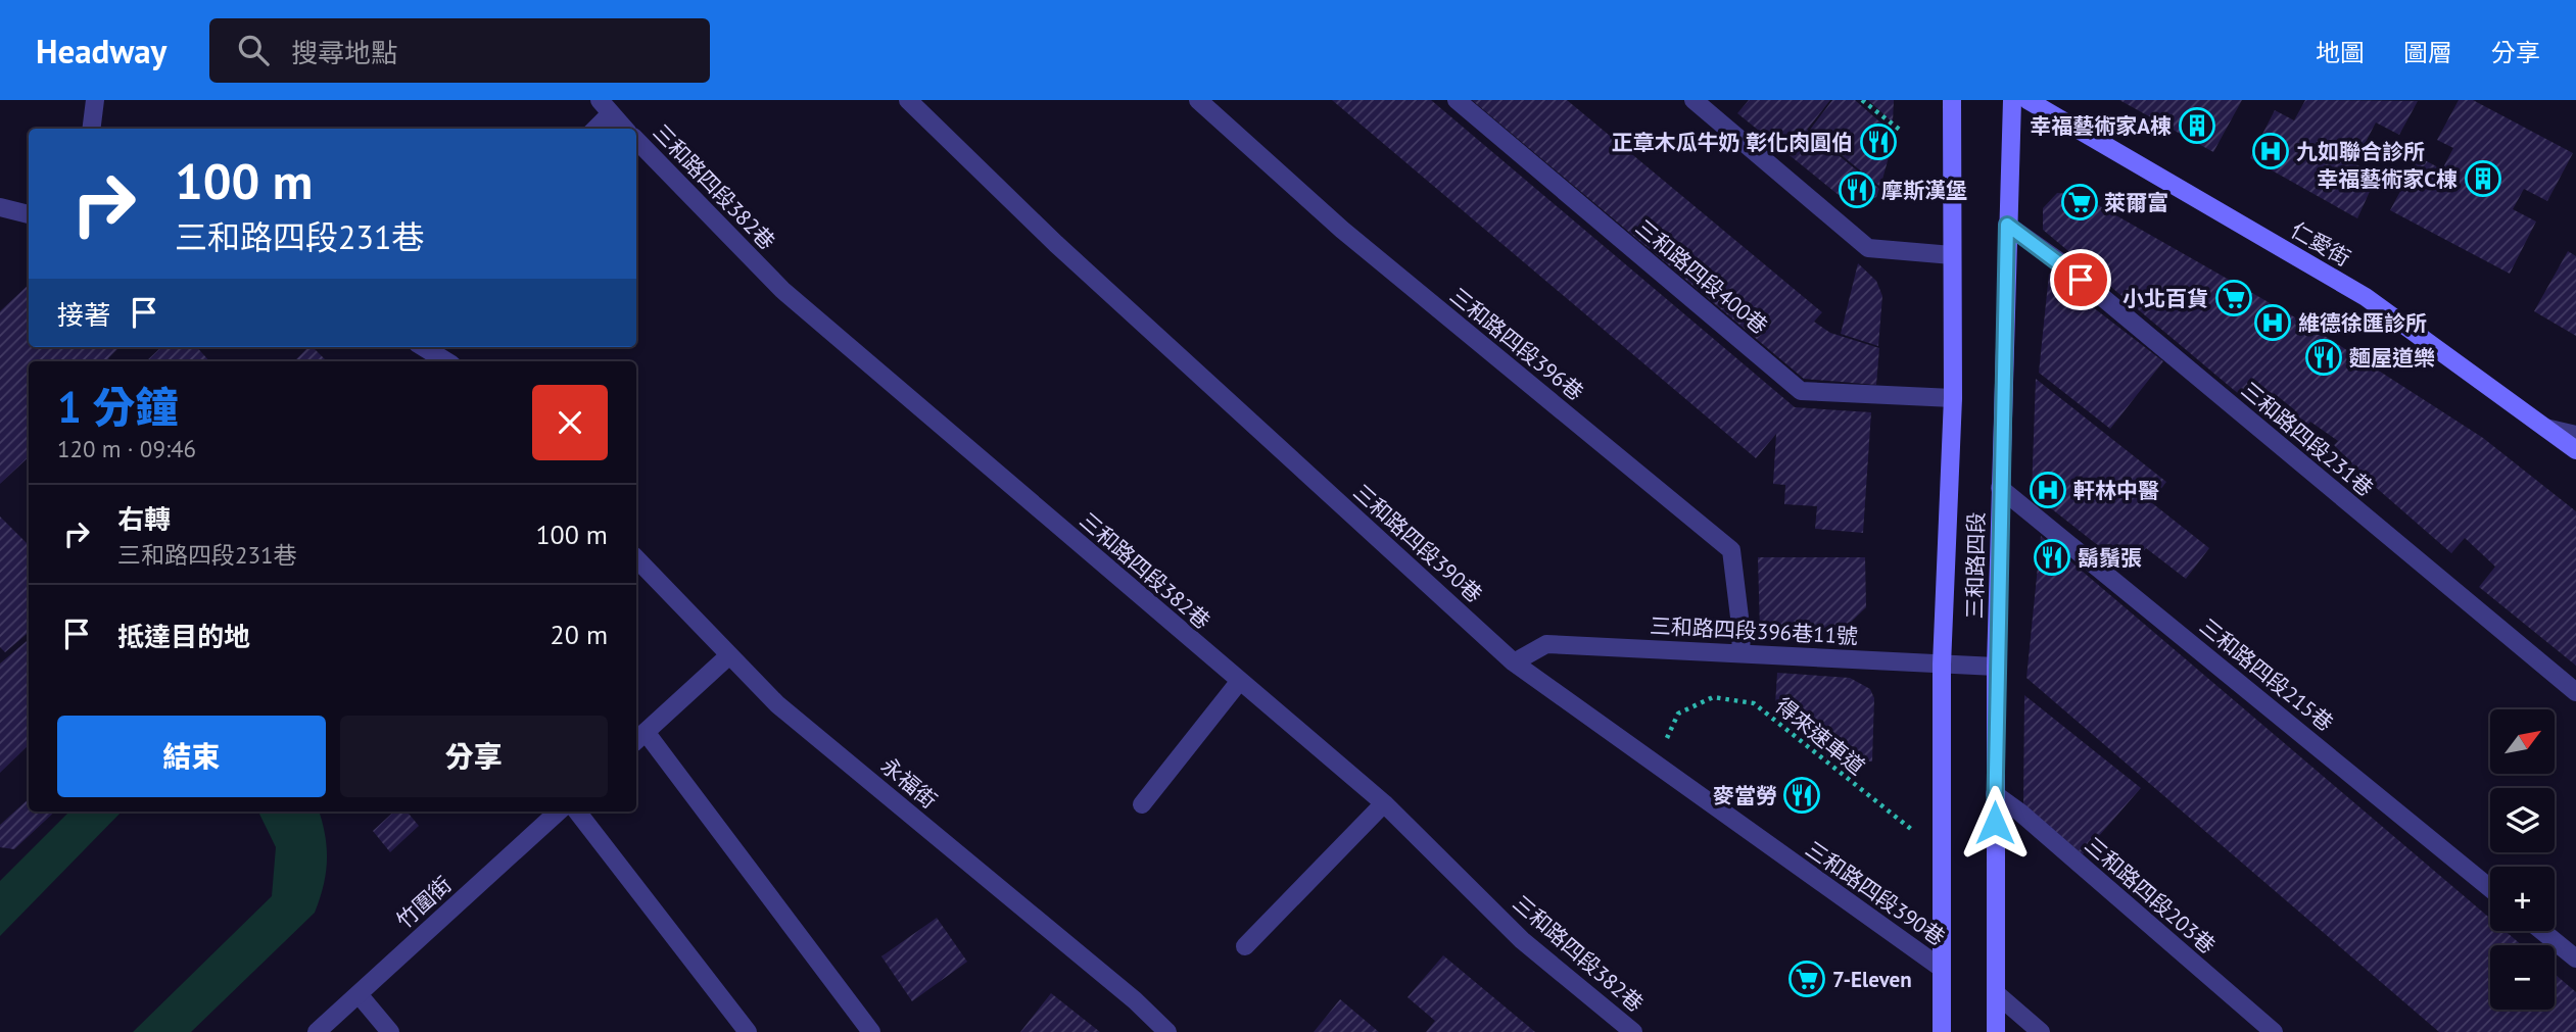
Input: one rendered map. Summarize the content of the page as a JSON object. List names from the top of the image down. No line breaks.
{"streets":{"main road":["仁愛街","三和路四段"],"street":["三和路四段382巷","三和路四段400巷","三和路四段396巷","三和路四段231巷","三和路四段390巷","三和路四段396巷11號","三和路四段215巷","永福街","三和路四段203巷","竹圍街"],"path":["得來速車道"]},"crossings":[["三和路四段400巷","三和路四段"],["三和路四段396巷","三和路四段396巷11號"],["三和路四段231巷","三和路四段"],["三和路四段390巷","三和路四段"],["三和路四段390巷","三和路四段396巷11號"],["三和路四段390巷","得來速車道"],["三和路四段","三和路四段396巷11號"],["三和路四段","三和路四段215巷"],["三和路四段","得來速車道"],["三和路四段","三和路四段203巷"]],"places":{"building":["幸福藝術家A棟","幸福藝術家C棟"],"restaurant":["正章木瓜牛奶 彰化肉圓伯","摩斯漢堡","麵屋道樂","鬍鬚張","麥當勞"],"hospital":["九如聯合診所","維德徐匯診所","軒林中醫"],"supermarket":["萊爾富","小北百貨","7-Eleven"]},"north":"top right","page":{"header":"Headway","search":"搜尋地點","nav":["地圖","圖層","分享"],"turn":["100 m","三和路四段231巷"],"then":"接著","heading":["1 分鐘","120 m · 09:46"],"list":[{"name":"右轉","note":"三和路四段231巷","value":"100 m"},{"name":"抵達目的地","value":"20 m"}],"buttons":["結束","分享"],"map_buttons":["+","−"]}}
